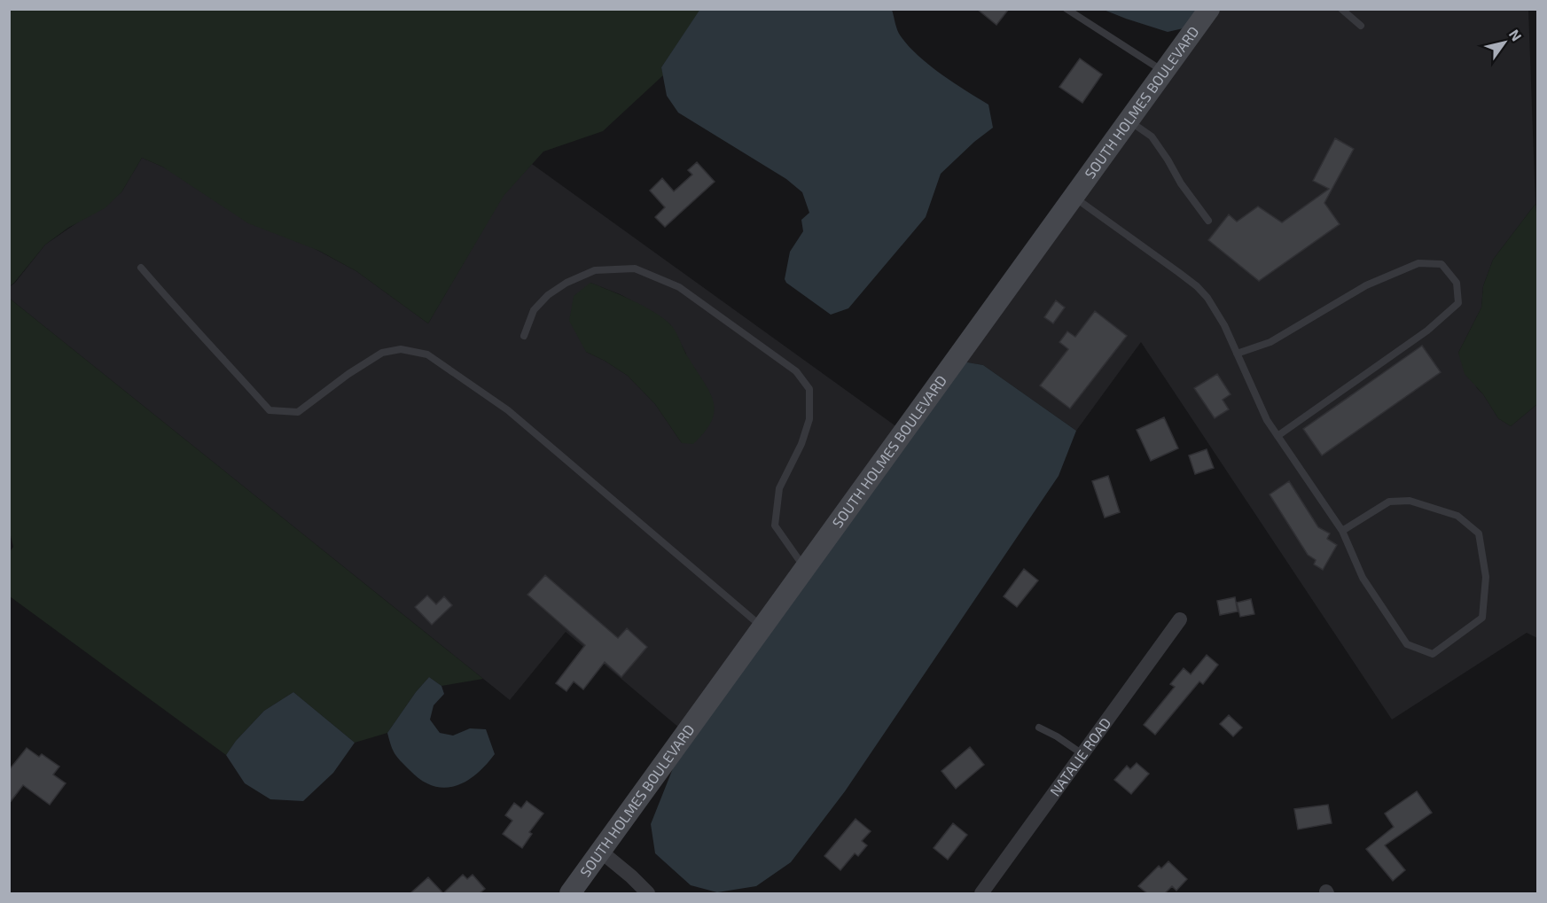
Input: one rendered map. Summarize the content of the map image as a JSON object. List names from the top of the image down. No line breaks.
{"streets":{"main road":["SOUTH HOLMES BOULEVARD"],"street":["NATALIE ROAD"]},"north":"top right"}
